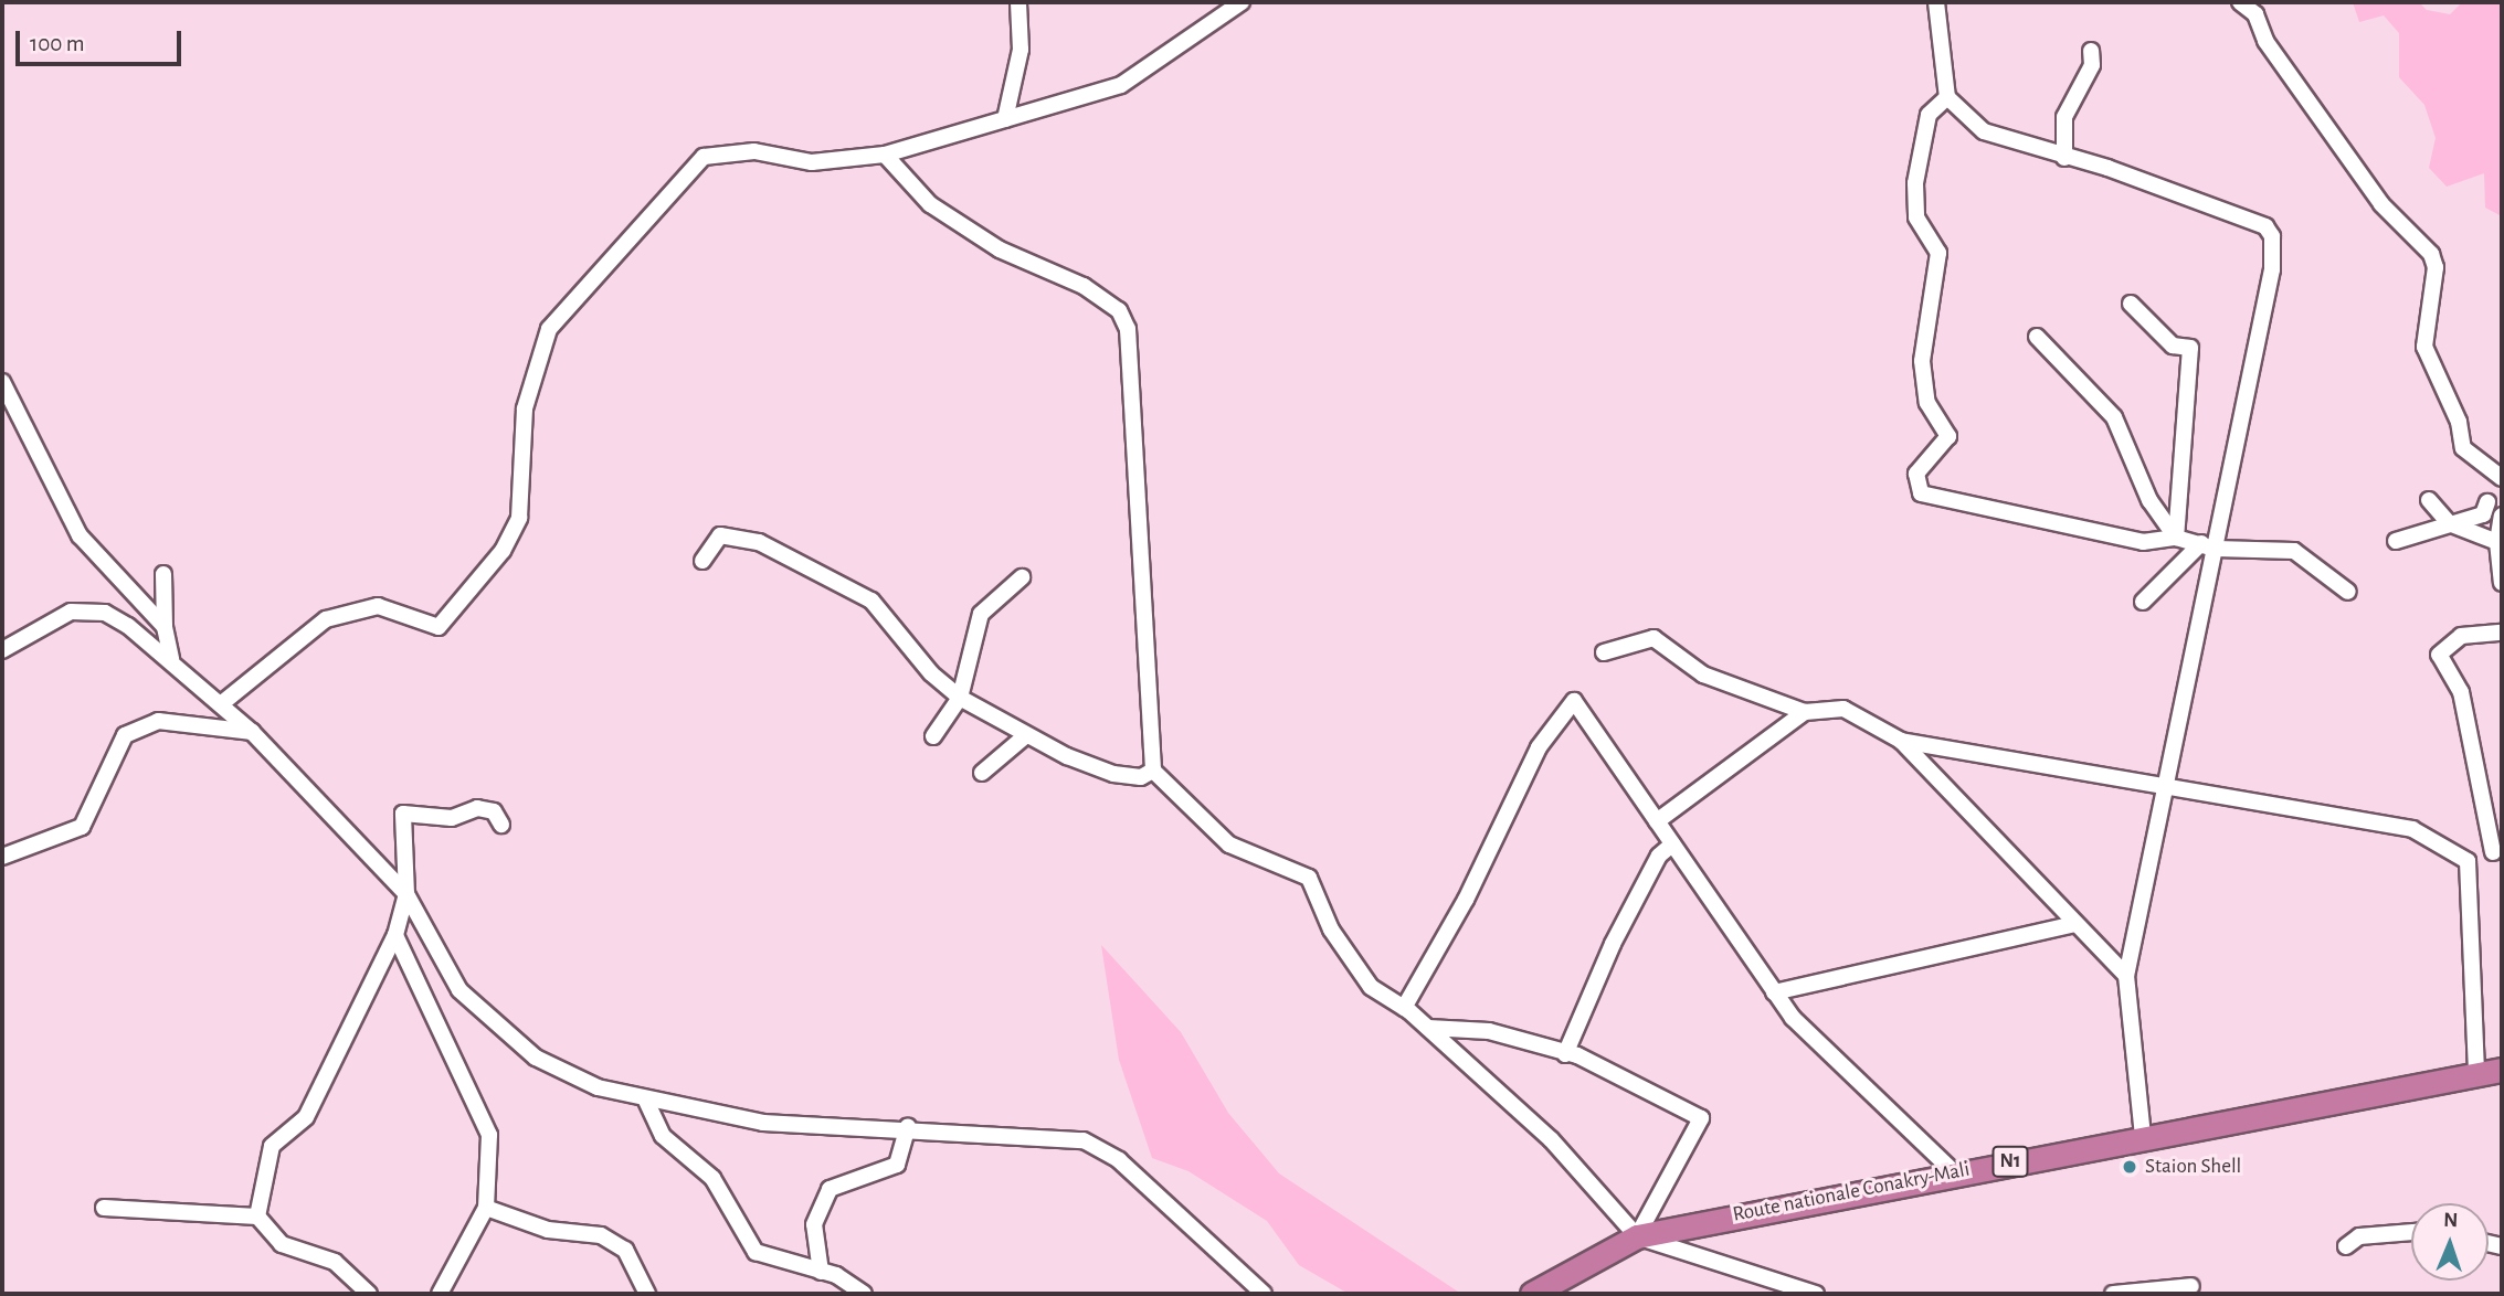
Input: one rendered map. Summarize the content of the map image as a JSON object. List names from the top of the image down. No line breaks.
{"streets":{"highway":["N1","Route nationale Conakry-Mali"]},"places":["Staion Shell"],"scale_bar":"100 m","north":"top"}
